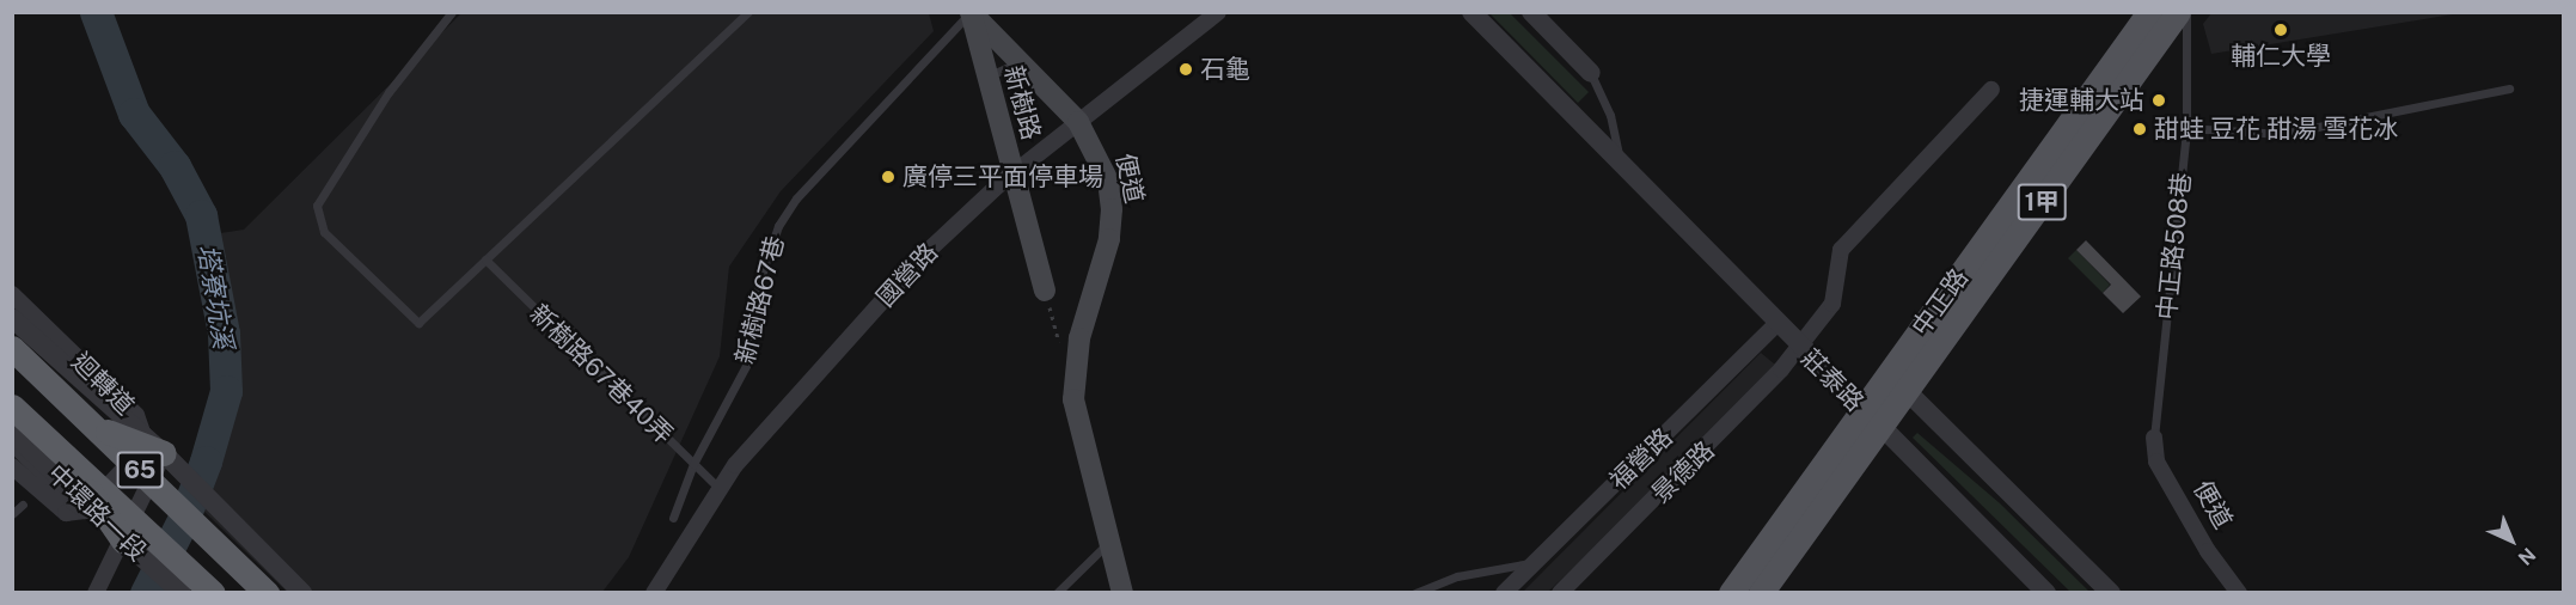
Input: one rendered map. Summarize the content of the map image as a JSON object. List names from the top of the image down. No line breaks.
{"streets":{"highway":["65"],"main road":["新樹路","便道","1甲","中正路"],"street":["國營路","莊泰路","迴轉道","福營路","景德路","中環路一段"],"lane":["中正路508巷","新樹路67巷","新樹路67巷40弄"]},"crossings":[["新樹路","便道"],["新樹路","國營路"],["新樹路","新樹路67巷"],["便道","中正路508巷"],["便道","國營路"],["便道","新樹路67巷"],["國營路","新樹路67巷40弄"],["新樹路67巷","新樹路67巷40弄"],["中正路","莊泰路"],["莊泰路","福營路"],["莊泰路","景德路"]],"water":["塔寮坑溪"],"places":["輔仁大學","石龜","捷運輔大站","甜蛙 豆花 甜湯 雪花冰","廣停三平面停車場"],"north":"bottom right"}
